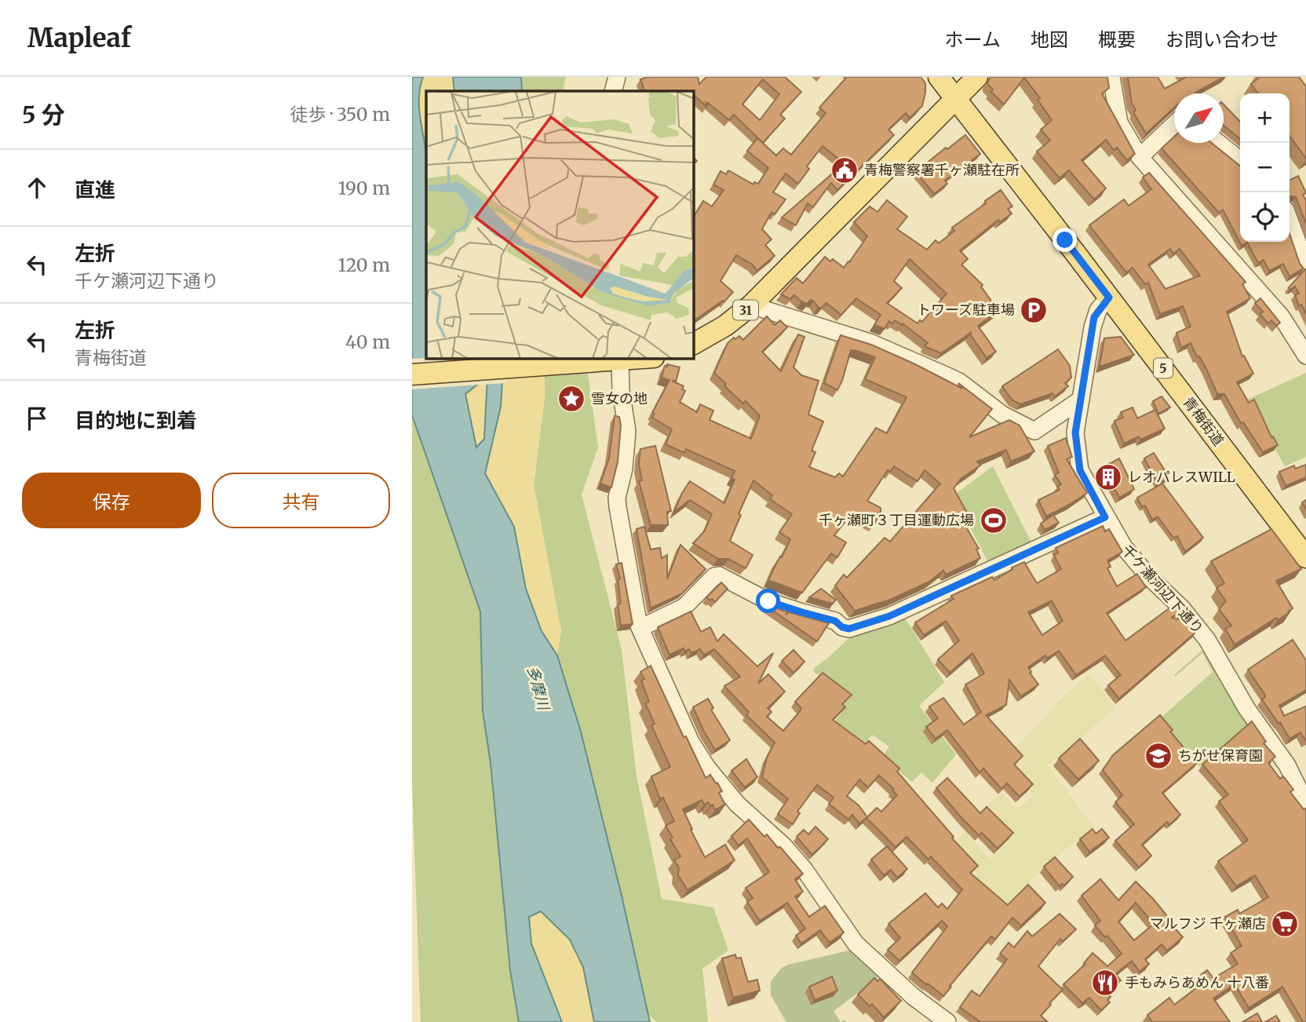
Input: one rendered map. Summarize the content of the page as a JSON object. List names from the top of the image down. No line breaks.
{"streets":{"main road":["31","5","青梅街道"],"street":["千ケ瀬河辺下通り"]},"crossings":[["31","青梅街道"],["青梅街道","千ケ瀬河辺下通り"]],"water":["多摩川"],"places":{"public building":["青梅警察署千ヶ瀬駐在所"],"parking":["トワーズ駐車場"],"place":["雪女の地"],"building":["レオパレスWILL"],"sports":["千ヶ瀬町３丁目運動広場"],"school or university":["ちがせ保育園"],"supermarket":["マルフジ 千ヶ瀬店"],"restaurant":["手もみらあめん 十八番"]},"north":"top right","page":{"header":"Mapleaf","nav":["ホーム","地図","概要","お問い合わせ"],"heading":["5 分","徒歩 · 350 m"],"map_buttons":["+","−"],"list":[["直進","190 m"],["左折","千ケ瀬河辺下通り","120 m"],["左折","青梅街道","40 m"],"目的地に到着"],"buttons":["保存","共有"]}}
